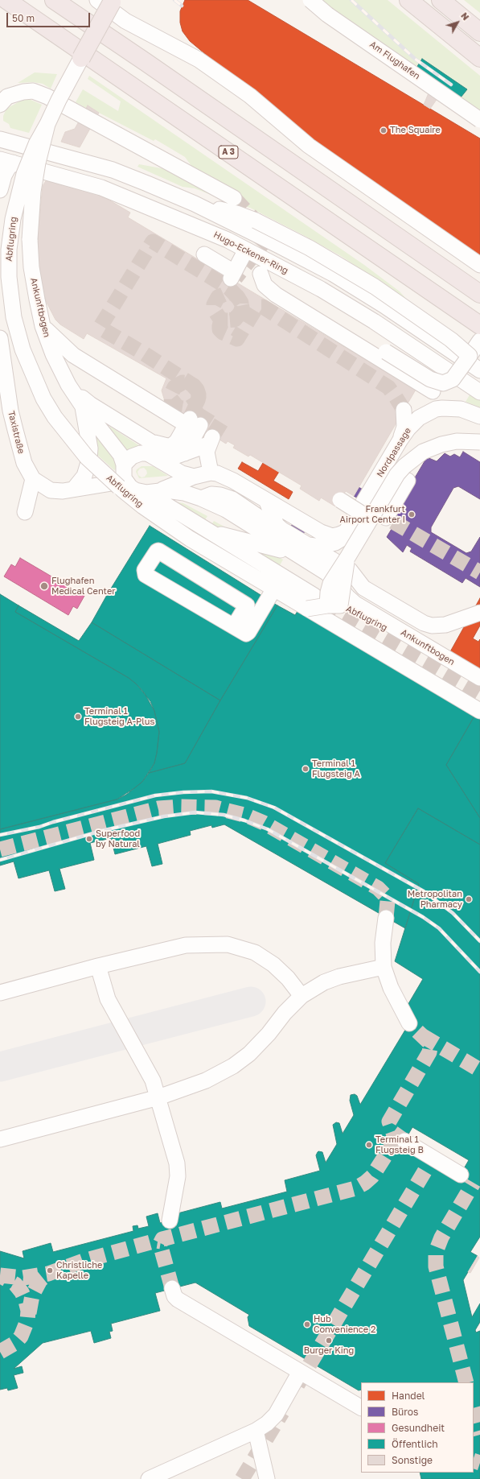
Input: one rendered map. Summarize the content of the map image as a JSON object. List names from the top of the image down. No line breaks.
{"streets":{"highway":["A 3"],"street":["Am Flughafen","Abflugring","Hugo-Eckener-Ring","Ankunftbogen","Taxistraße","Nordpassage"]},"crossings":[["Abflugring","Ankunftbogen"],["Ankunftbogen","Taxistraße"]],"places":["The Squaire","Frankfurt Airport Center I","Flughafen Medical Center","Terminal 1 Flugsteig A-Plus","Terminal 1 Flugsteig A","Superfood by Natural","Metropolitan Pharmacy","Terminal 1 Flugsteig B","Christliche Kapelle","Hub Convenience 2","Burger King"],"legend":["Handel","Büros","Gesundheit","Öffentlich","Sonstige"],"scale_bar":"50 m","north":"top right"}
